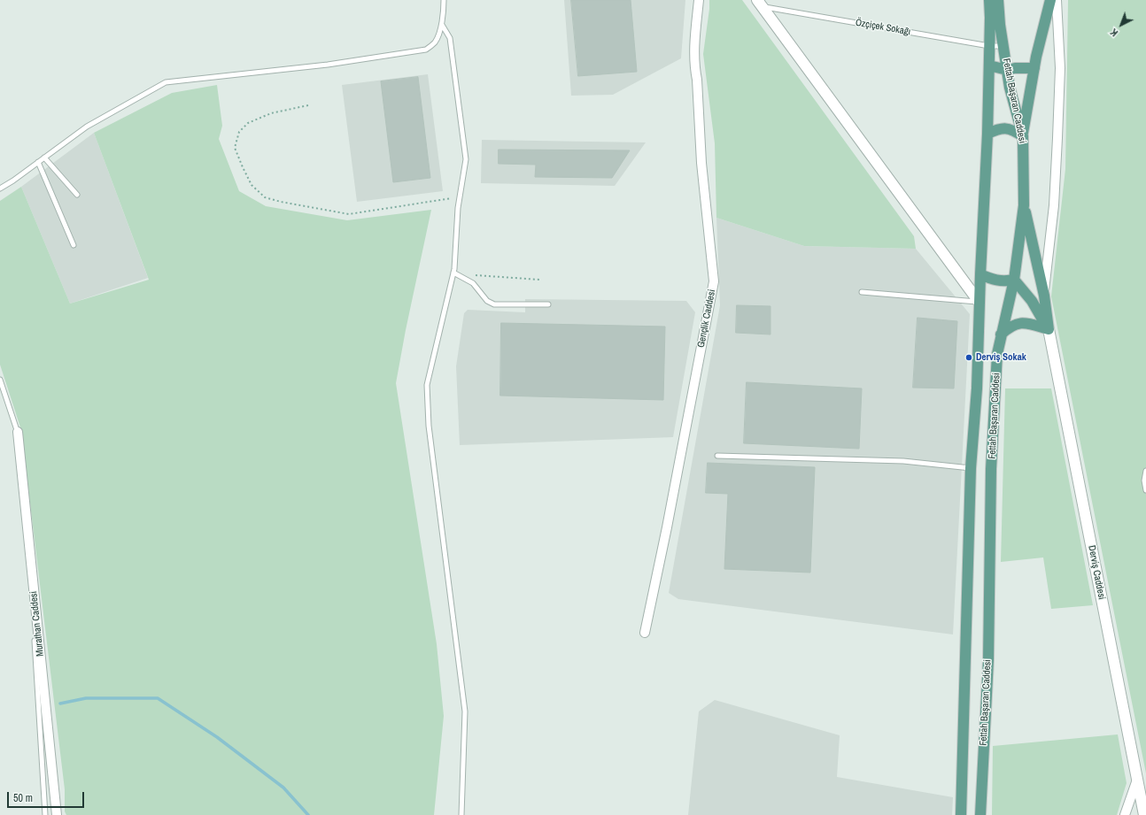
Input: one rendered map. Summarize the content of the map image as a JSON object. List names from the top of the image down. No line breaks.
{"streets":{"main road":["Fettah Başaran Caddesi"],"street":["Gençlik Caddesi","Derviş Caddesi","Murathan Caddesi"],"lane":["Özçiçek Sokağı"]},"crossings":[["Özçiçek Sokağı","Fettah Başaran Caddesi"]],"places":["Derviş Sokak"],"scale_bar":"50 m","north":"bottom left"}
